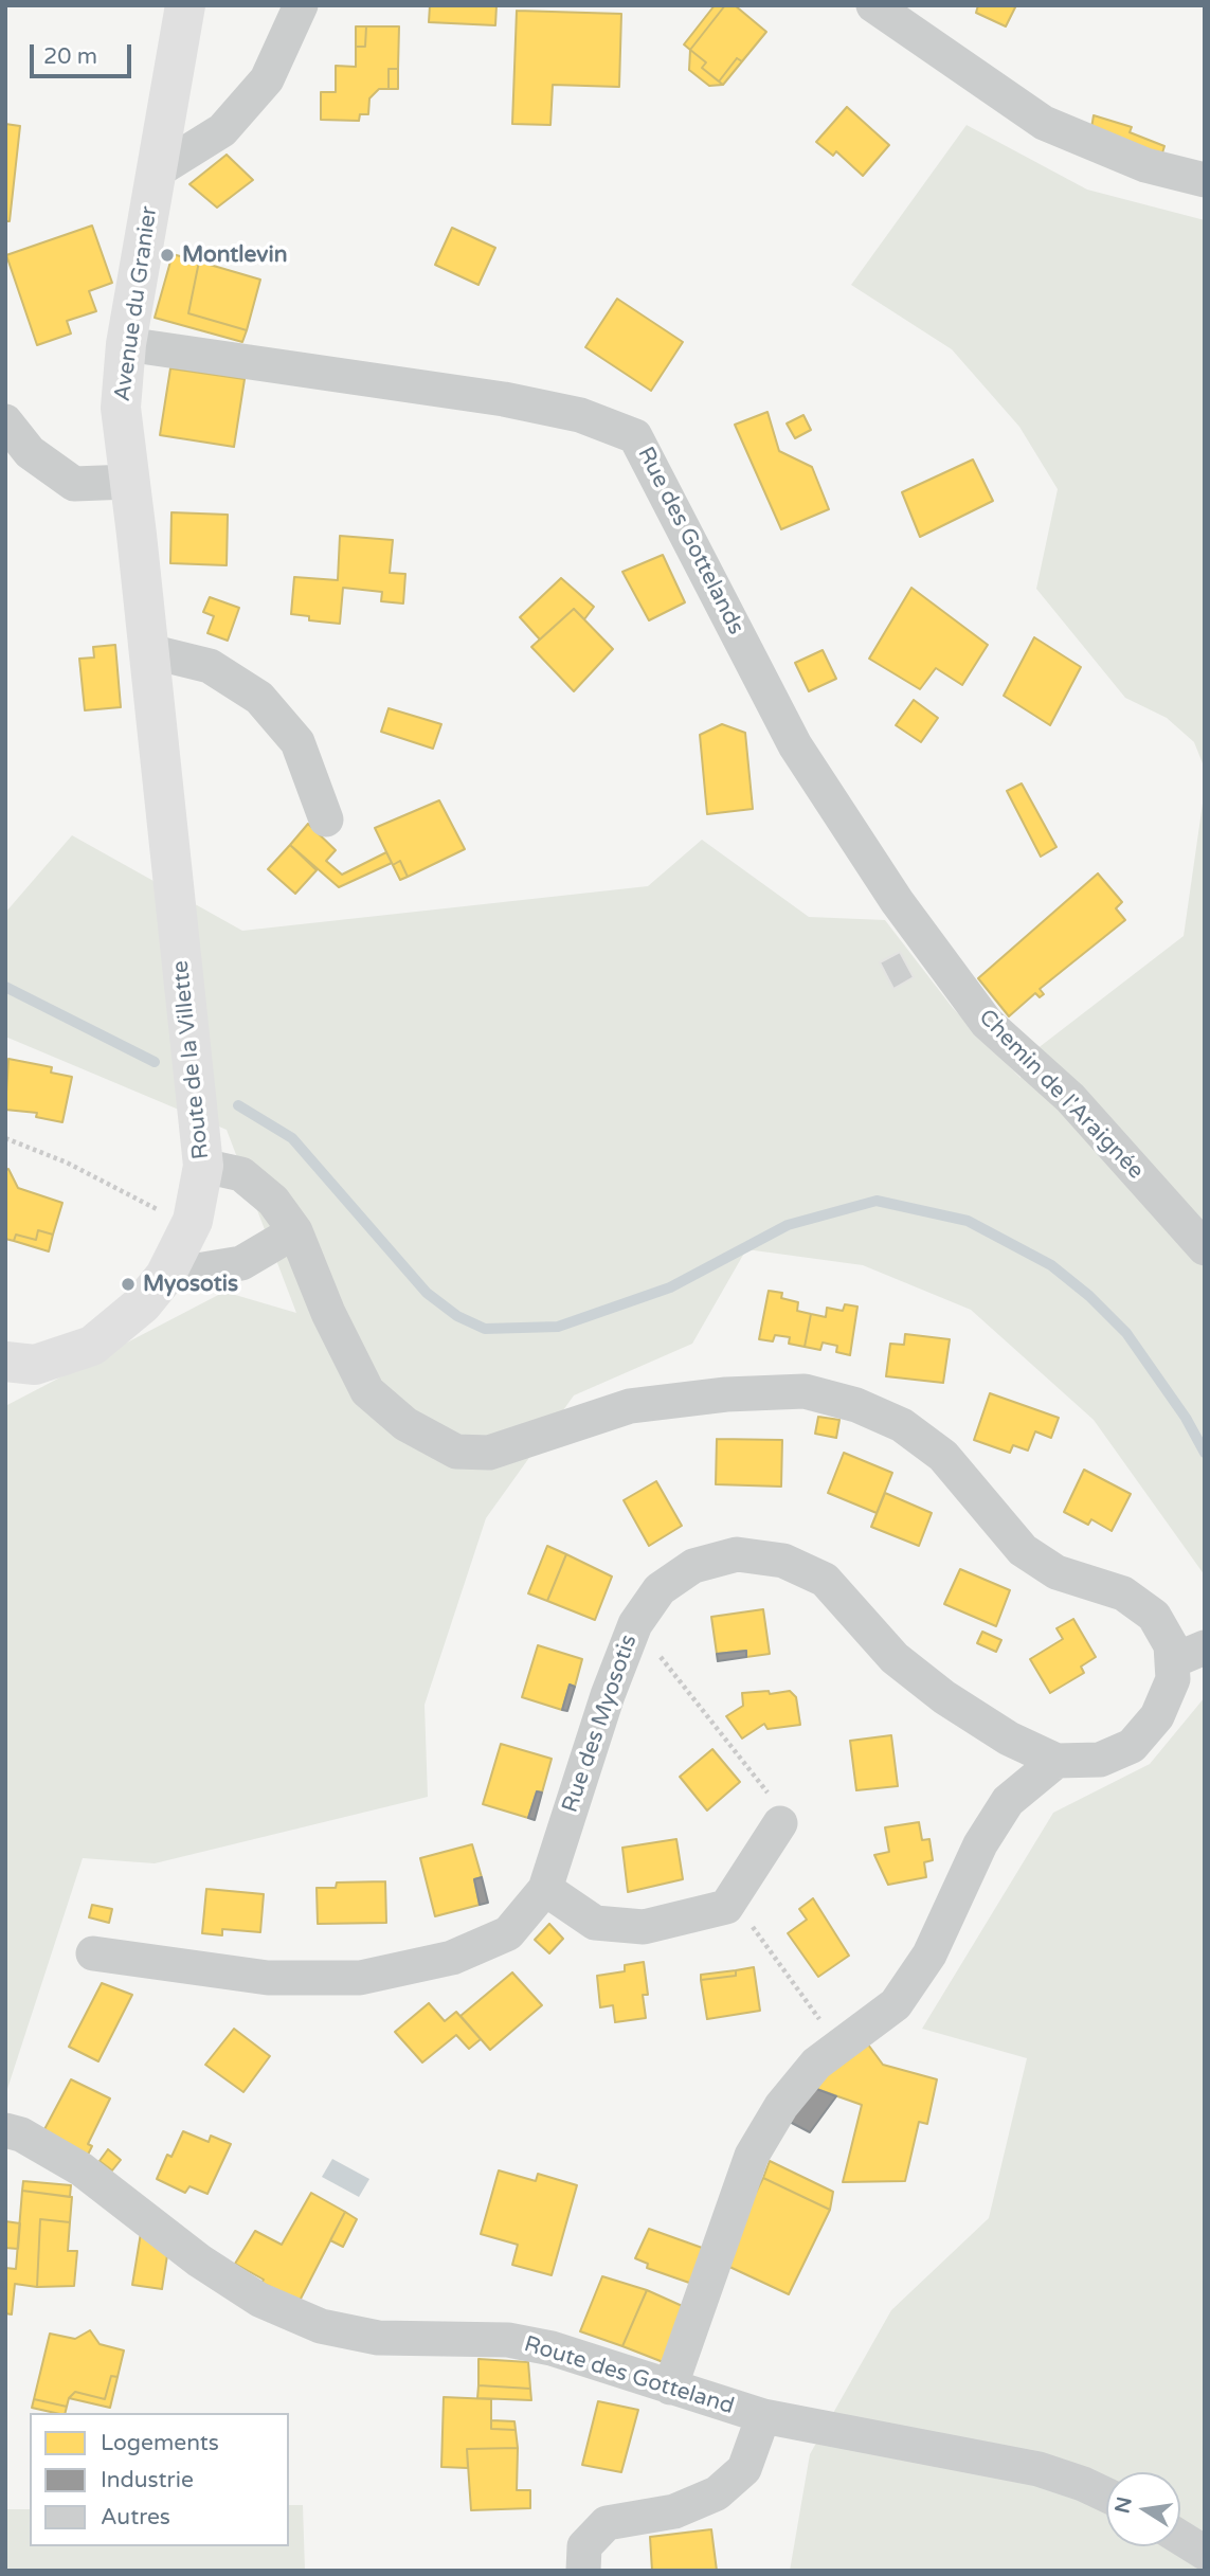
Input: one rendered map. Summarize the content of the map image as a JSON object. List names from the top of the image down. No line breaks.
{"streets":{"main road":["Avenue du Granier","Route de la Villette"],"street":["Rue des Gottelands","Chemin de l'Araignée","Rue des Myosotis","Route des Gotteland"]},"crossings":[["Avenue du Granier","Rue des Gottelands"],["Avenue du Granier","Route de la Villette"],["Rue des Gottelands","Chemin de l'Araignée"],["Route de la Villette","Rue des Myosotis"]],"places":["Montlevin","Myosotis"],"legend":["Logements","Industrie","Autres"],"scale_bar":"20 m","north":"left"}
